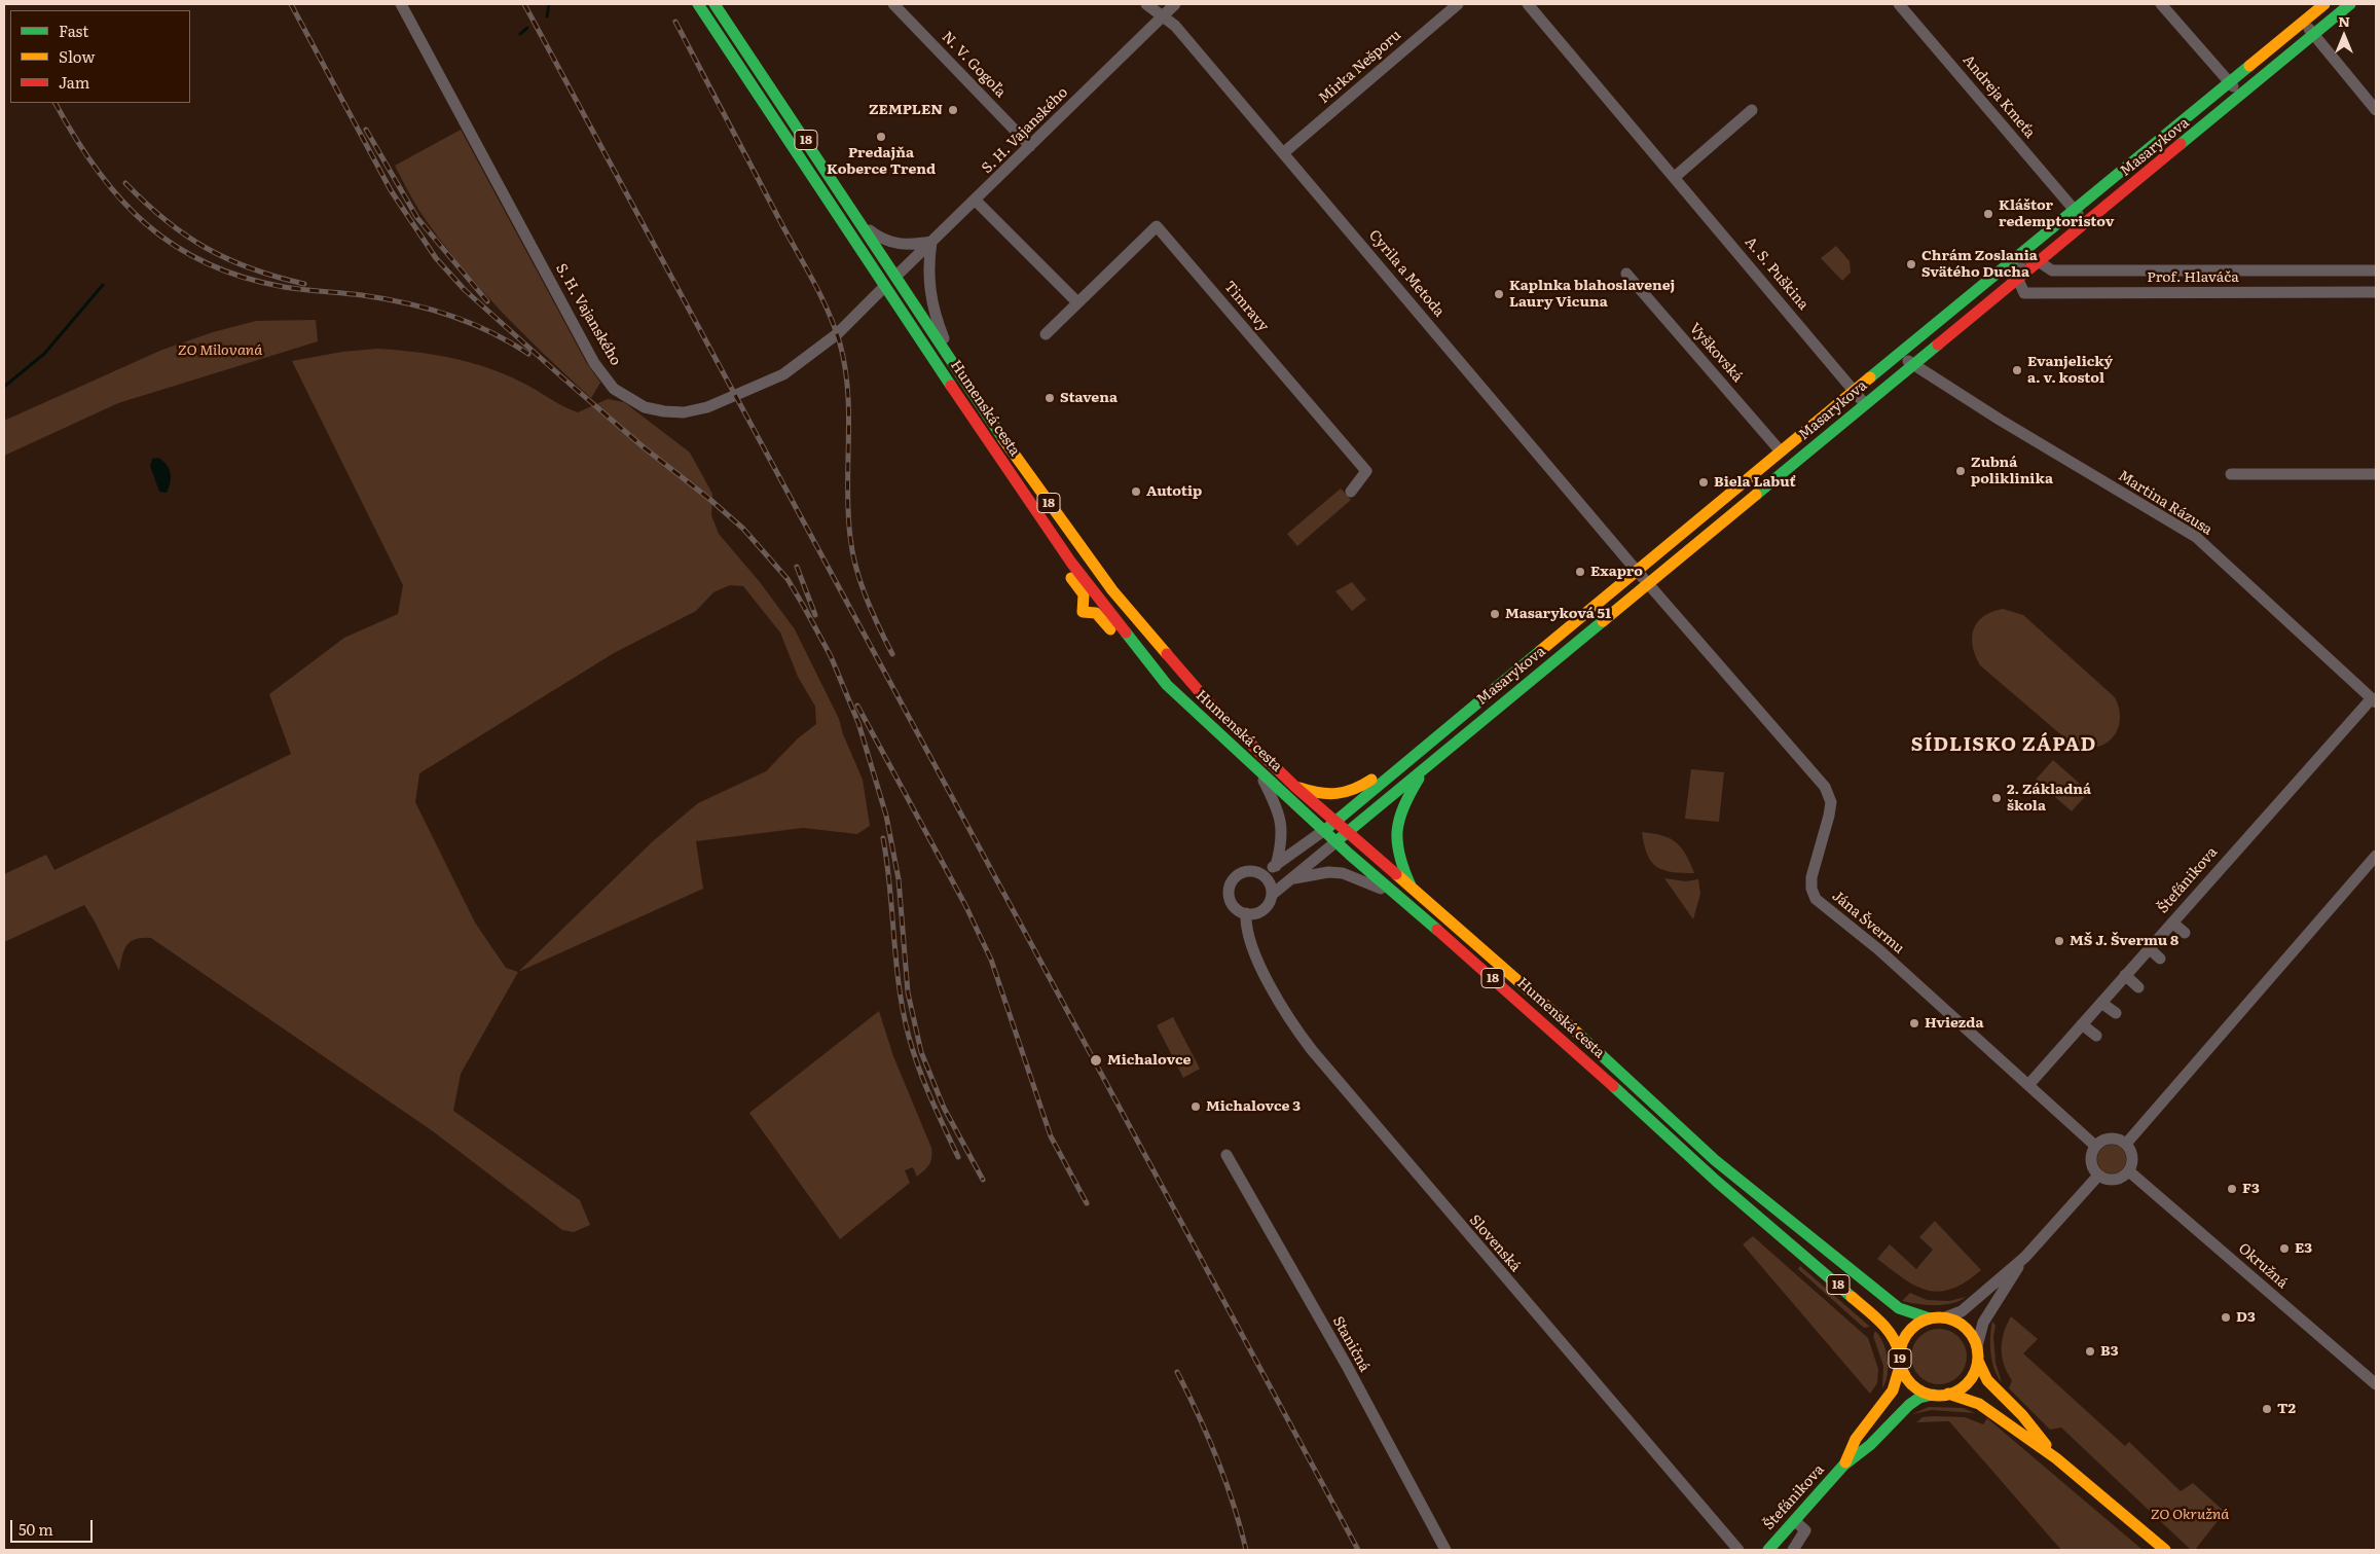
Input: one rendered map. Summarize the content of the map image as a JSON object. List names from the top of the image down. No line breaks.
{"streets":{"main road":["18","Masarykova","Humenská cesta","Štefánikova","19"],"street":["N. V. Gogoľa","Mirka Nešporu","Andreja Kmeťa","S. H. Vajanského","Cyrila a Metoda","A. S. Puškina","Prof. Hlaváča","Timravy","Vyškovská","Martina Rázusa","Jána Švermu","Slovenská","Okružná","Staničná"]},"crossings":[["N. V. Gogoľa","S. H. Vajanského"],["Mirka Nešporu","Cyrila a Metoda"],["Andreja Kmeťa","Masarykova"],["S. H. Vajanského","Cyrila a Metoda"],["S. H. Vajanského","Humenská cesta"],["Masarykova","Cyrila a Metoda"],["Masarykova","A. S. Puškina"],["Masarykova","Prof. Hlaváča"],["Masarykova","Vyškovská"],["Masarykova","Humenská cesta"],["Masarykova","Martina Rázusa"],["Masarykova","Jána Švermu"],["Cyrila a Metoda","Jána Švermu"],["Humenská cesta","19"],["Martina Rázusa","Štefánikova"],["Štefánikova","Jána Švermu"],["Štefánikova","19"],["Jána Švermu","Okružná"]],"districts":["SÍDLISKO ZÁPAD"],"parks":["ZO Milovaná","ZO Okružná"],"places":["ZEMPLEN","Predajňa Koberce Trend","Kláštor redemptoristov","Chrám Zoslania Svätého Ducha","Kaplnka blahoslavenej Laury Vicuna","Evanjelický a. v. kostol","Stavena","Zubná poliklinika","Biela Labuť","Autotip","Exapro","Masaryková 51","2. Základná škola","MŠ J. Švermu 8","Hviezda","Michalovce","Michalovce 3","F3","E3","D3","B3","T2"],"legend":["Fast","Slow","Jam"],"scale_bar":"50 m","north":"top"}
